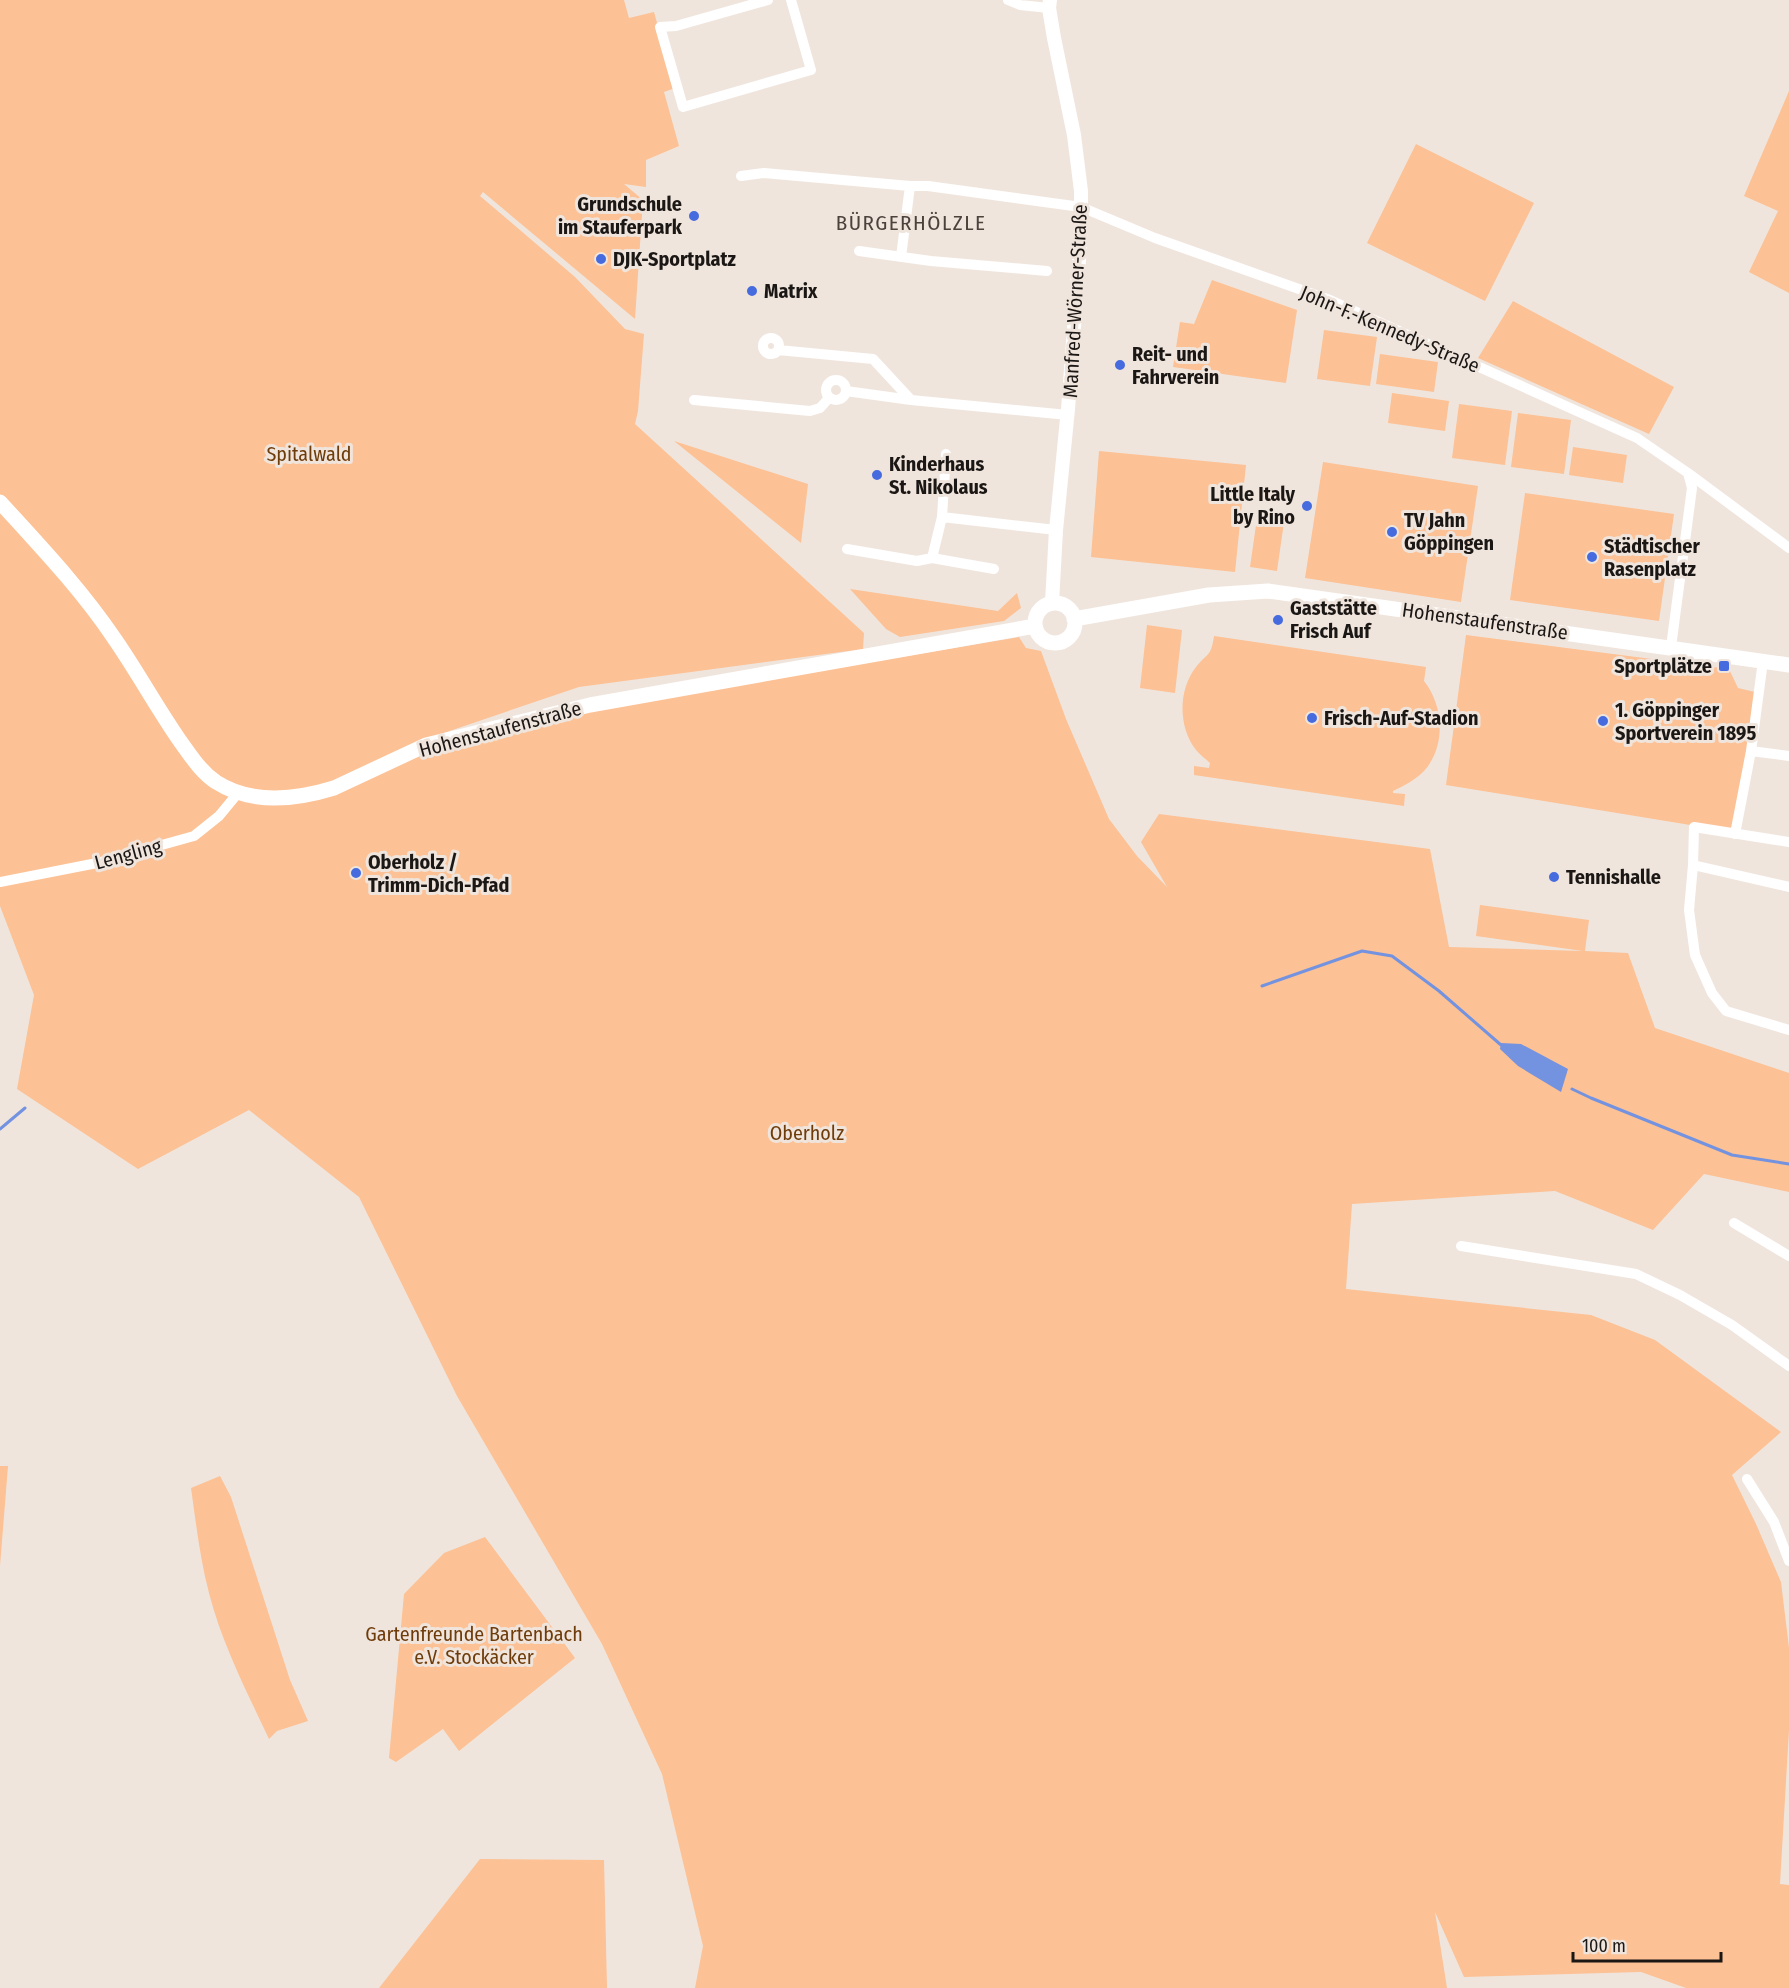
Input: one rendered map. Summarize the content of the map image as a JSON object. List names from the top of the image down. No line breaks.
{"streets":{"main road":["Hohenstaufenstraße"],"street":["Manfred-Wörner-Straße","John-F.-Kennedy-Straße","Lengling"]},"crossings":[["Manfred-Wörner-Straße","John-F.-Kennedy-Straße"],["Manfred-Wörner-Straße","Hohenstaufenstraße"],["Hohenstaufenstraße","Lengling"]],"districts":["BÜRGERHÖLZLE"],"parks":["Spitalwald","Oberholz","Gartenfreunde Bartenbach e.V. Stockäcker"],"places":{"other":["Grundschule im Stauferpark","DJK-Sportplatz","Matrix","Reit- und Fahrverein","Kinderhaus St. Nikolaus","Little Italy by Rino","TV Jahn Göppingen","Städtischer Rasenplatz","Gaststätte Frisch Auf","Frisch-Auf-Stadion","1. Göppinger Sportverein 1895","Oberholz / Trimm-Dich-Pfad","Tennishalle"],"transit":["Sportplätze"]},"scale_bar":"100 m"}
